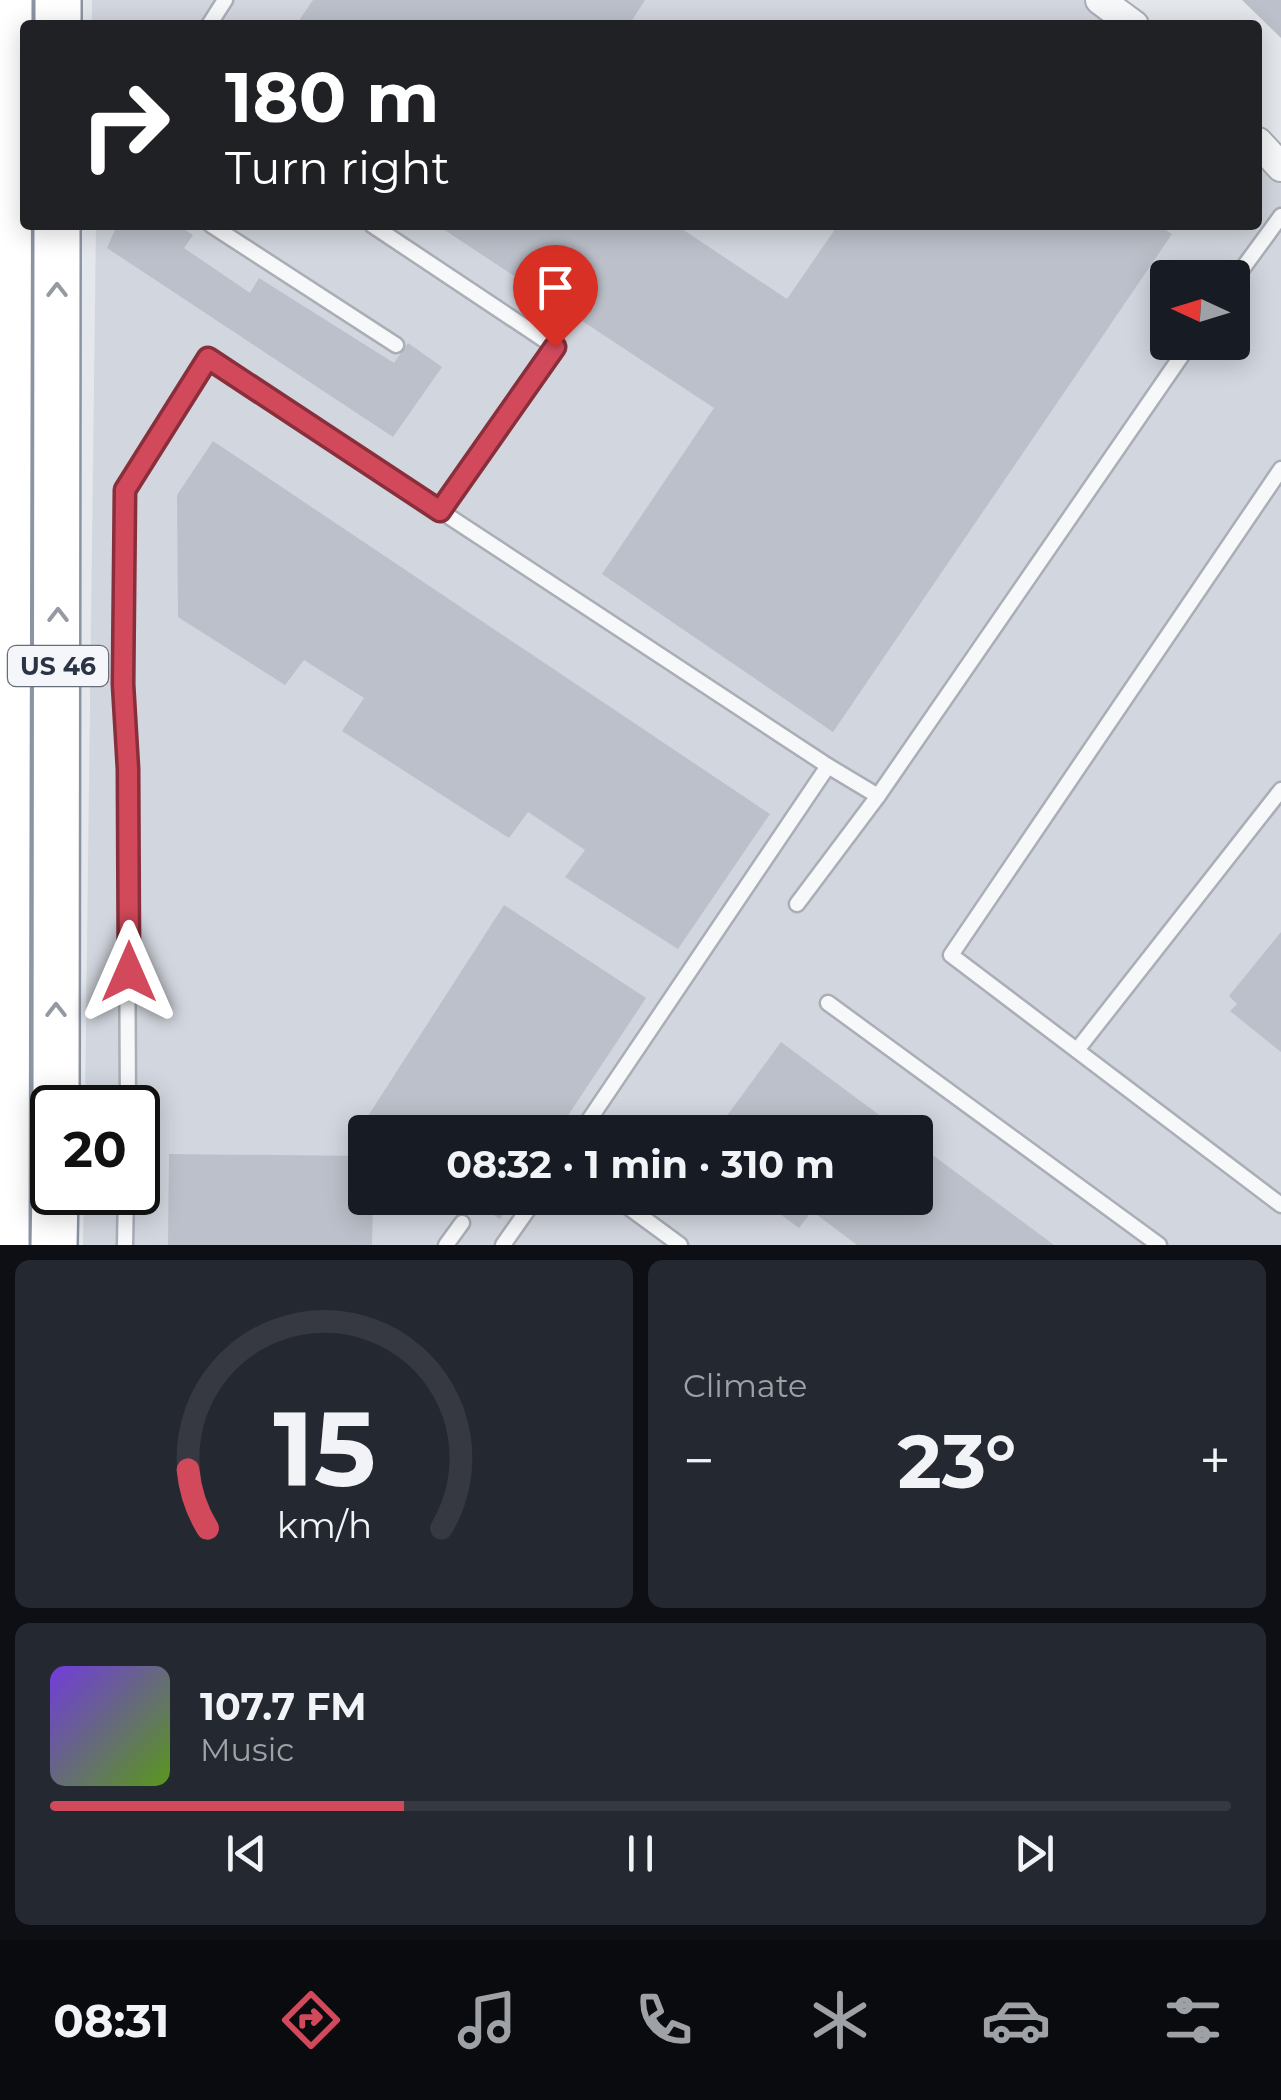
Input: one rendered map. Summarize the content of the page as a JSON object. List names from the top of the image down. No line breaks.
{"streets":{"highway":["US 46"]},"north":"left","page":{"turn":["180 m","Turn right"],"limit":"20","trip":"08:32 · 1 min · 310 m","tile":"Climate","heat":["−","23°","+"],"song":["107.7 FM","Music"],"tabs":"08:31","gauge":["15","km/h"]}}
